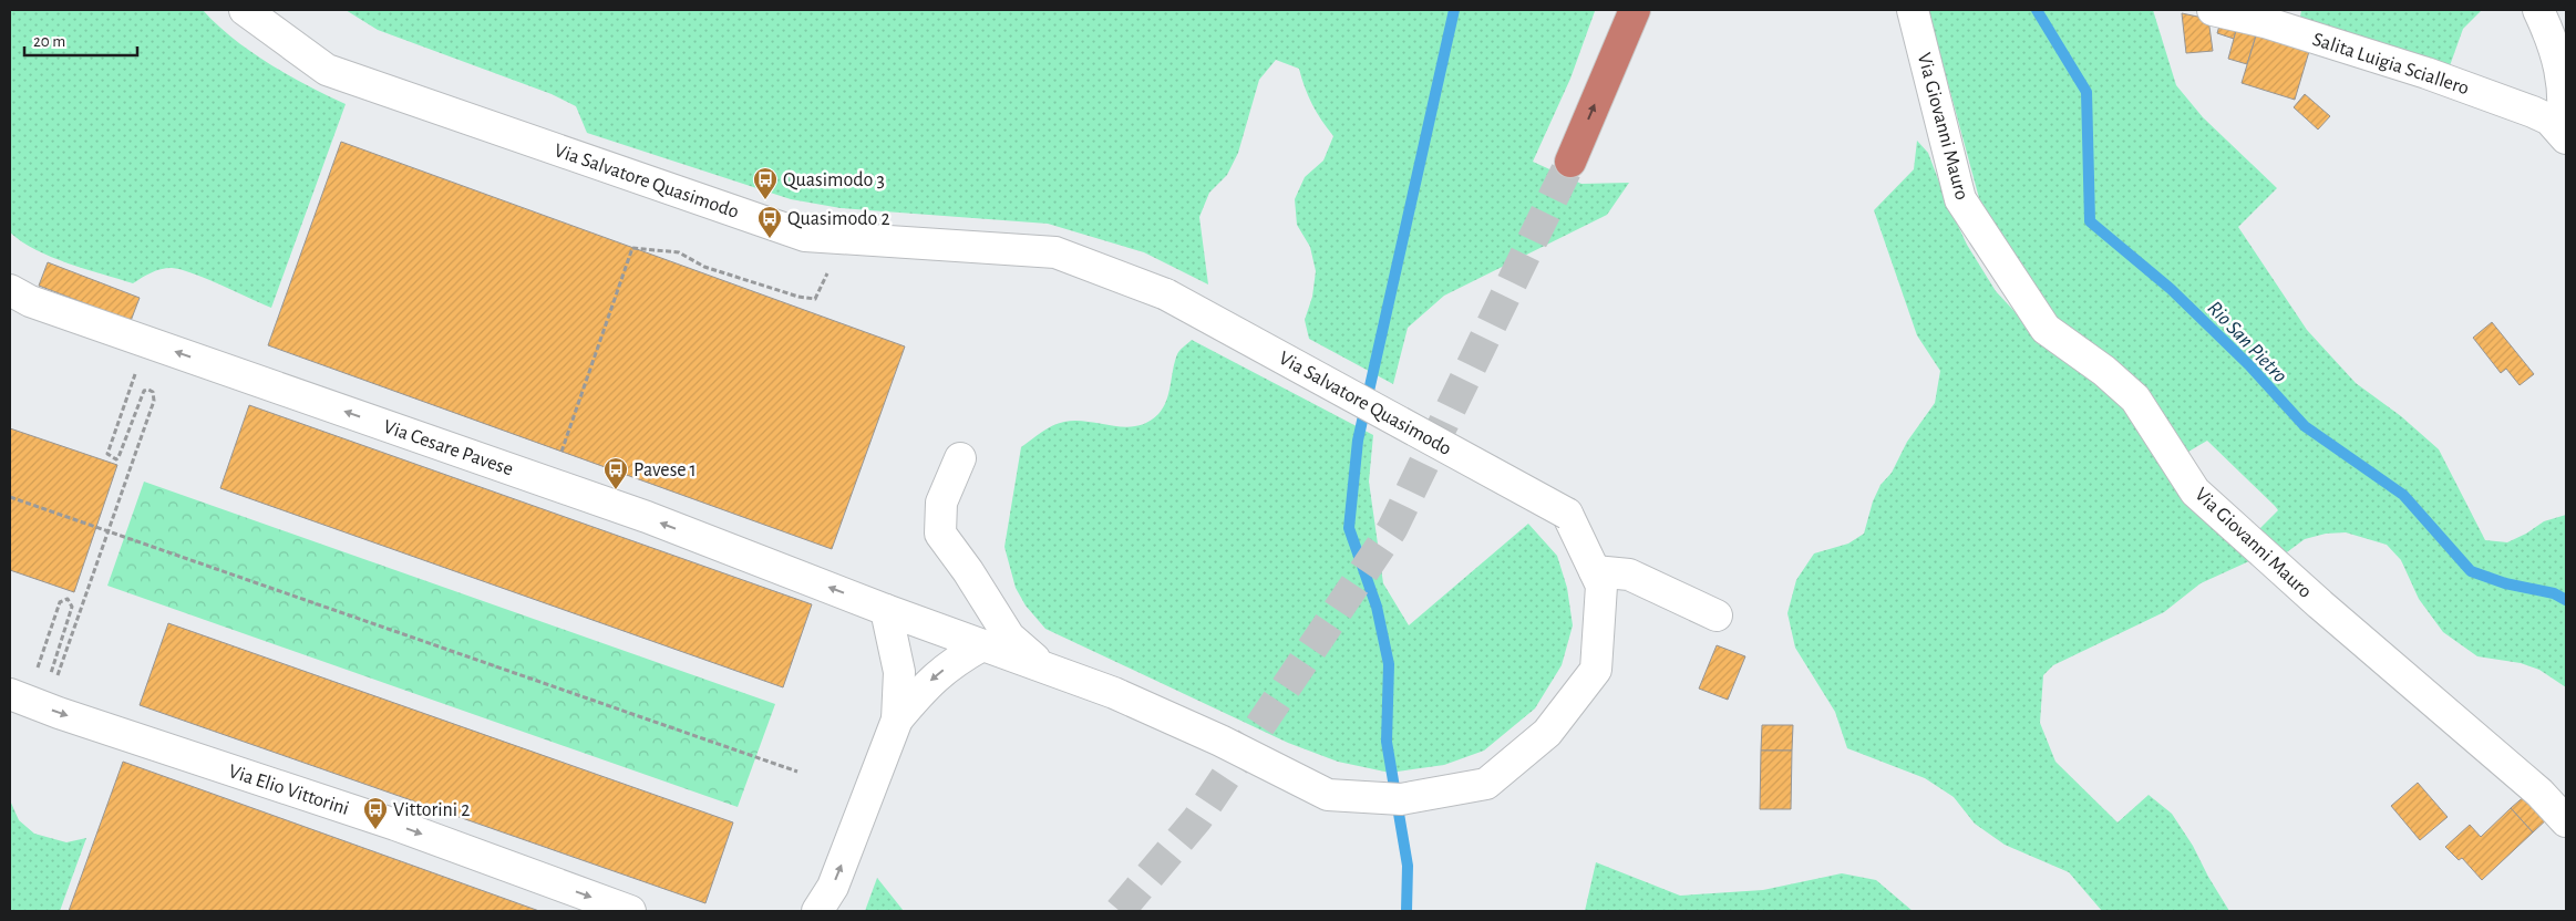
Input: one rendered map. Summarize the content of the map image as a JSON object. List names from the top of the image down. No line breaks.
{"streets":{"street":["Salita Luigia Sciallero","Via Giovanni Mauro","Via Salvatore Quasimodo","Via Cesare Pavese","Via Elio Vittorini"]},"crossings":[["Via Salvatore Quasimodo","Via Cesare Pavese"]],"one_way":["Via Cesare Pavese","Via Elio Vittorini"],"water":["Rio San Pietro"],"places":{"bus stop":["Quasimodo 3","Quasimodo 2","Pavese 1","Vittorini 2"]},"scale_bar":"20 m"}
